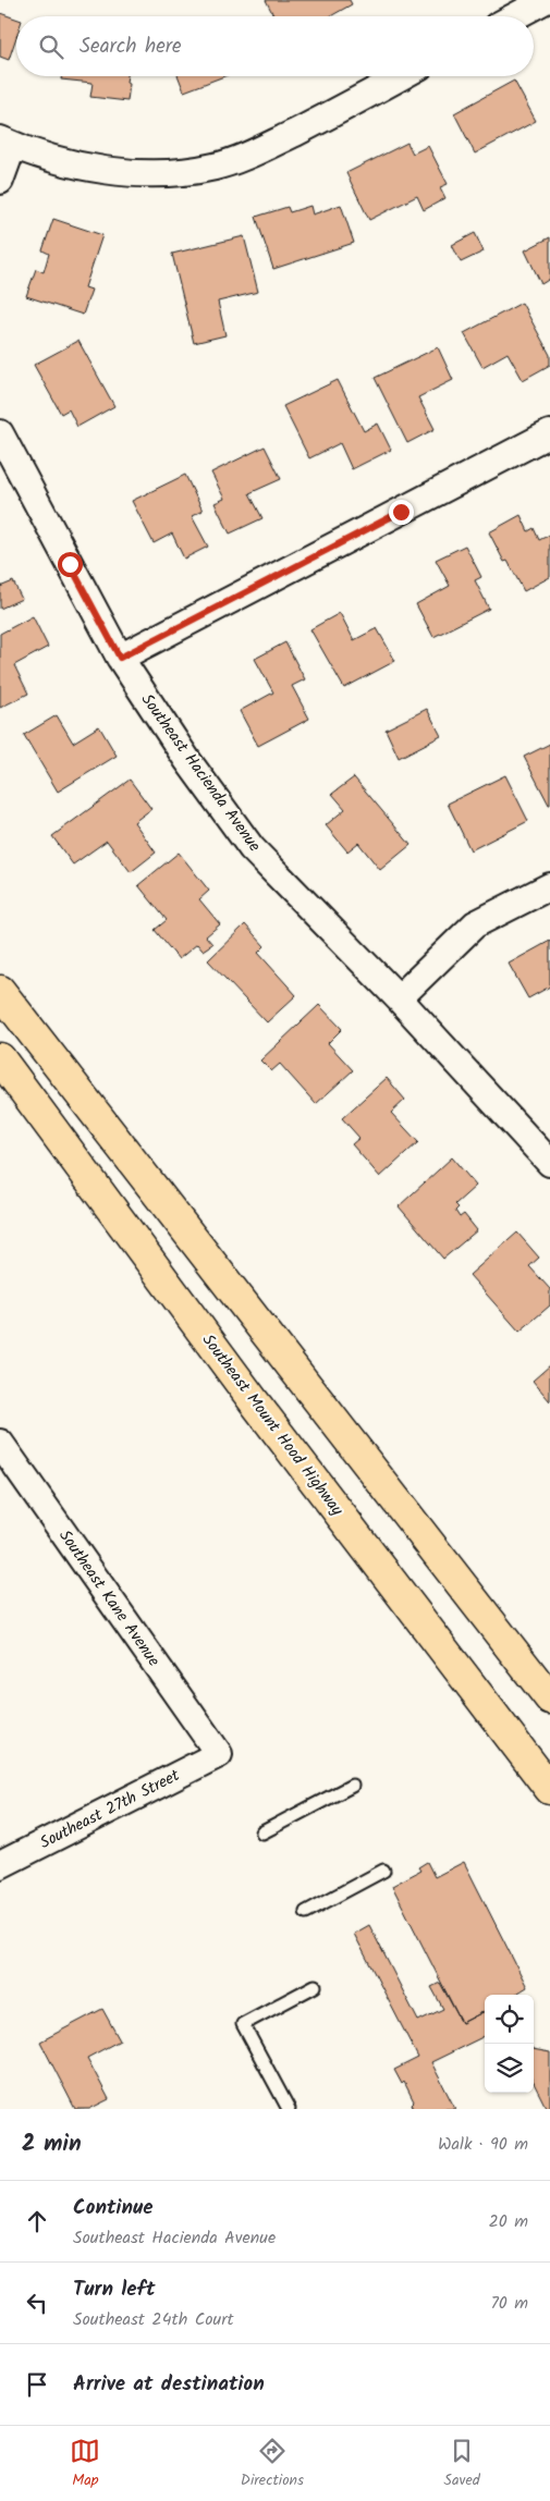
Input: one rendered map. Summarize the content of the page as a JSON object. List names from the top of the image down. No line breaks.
{"streets":{"highway":["Southeast Mount Hood Highway"],"street":["Southeast Hacienda Avenue","Southeast Kane Avenue","Southeast 27th Street"]},"crossings":[["Southeast Kane Avenue","Southeast 27th Street"]],"page":{"search":"Search here","heading":["2 min","Walk · 90 m"],"list":[["Continue","Southeast Hacienda Avenue","20 m"],["Turn left","Southeast 24th Court","70 m"],"Arrive at destination"],"nav":["Map","Directions","Saved"]}}
